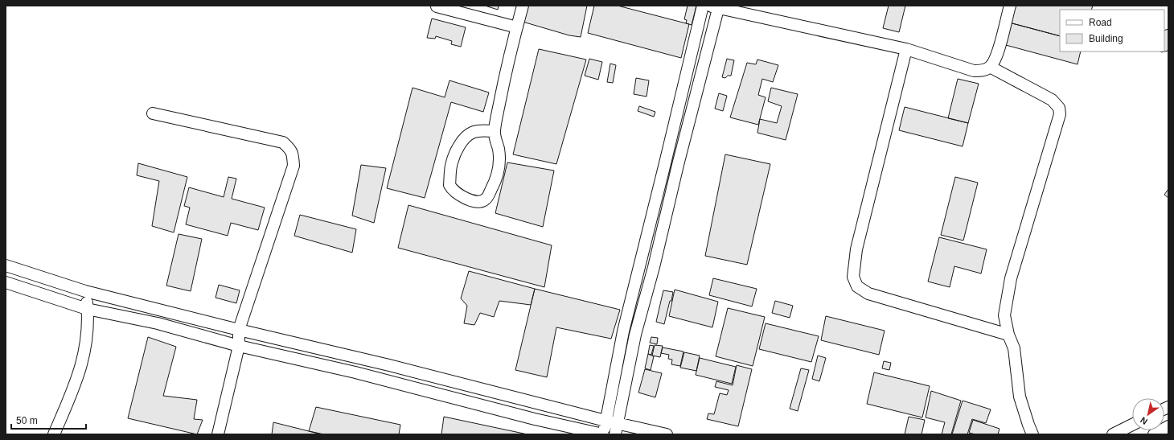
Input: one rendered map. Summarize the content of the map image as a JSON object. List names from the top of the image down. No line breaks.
{"legend":["Road","Building"],"scale_bar":"50 m","north":"bottom left"}
